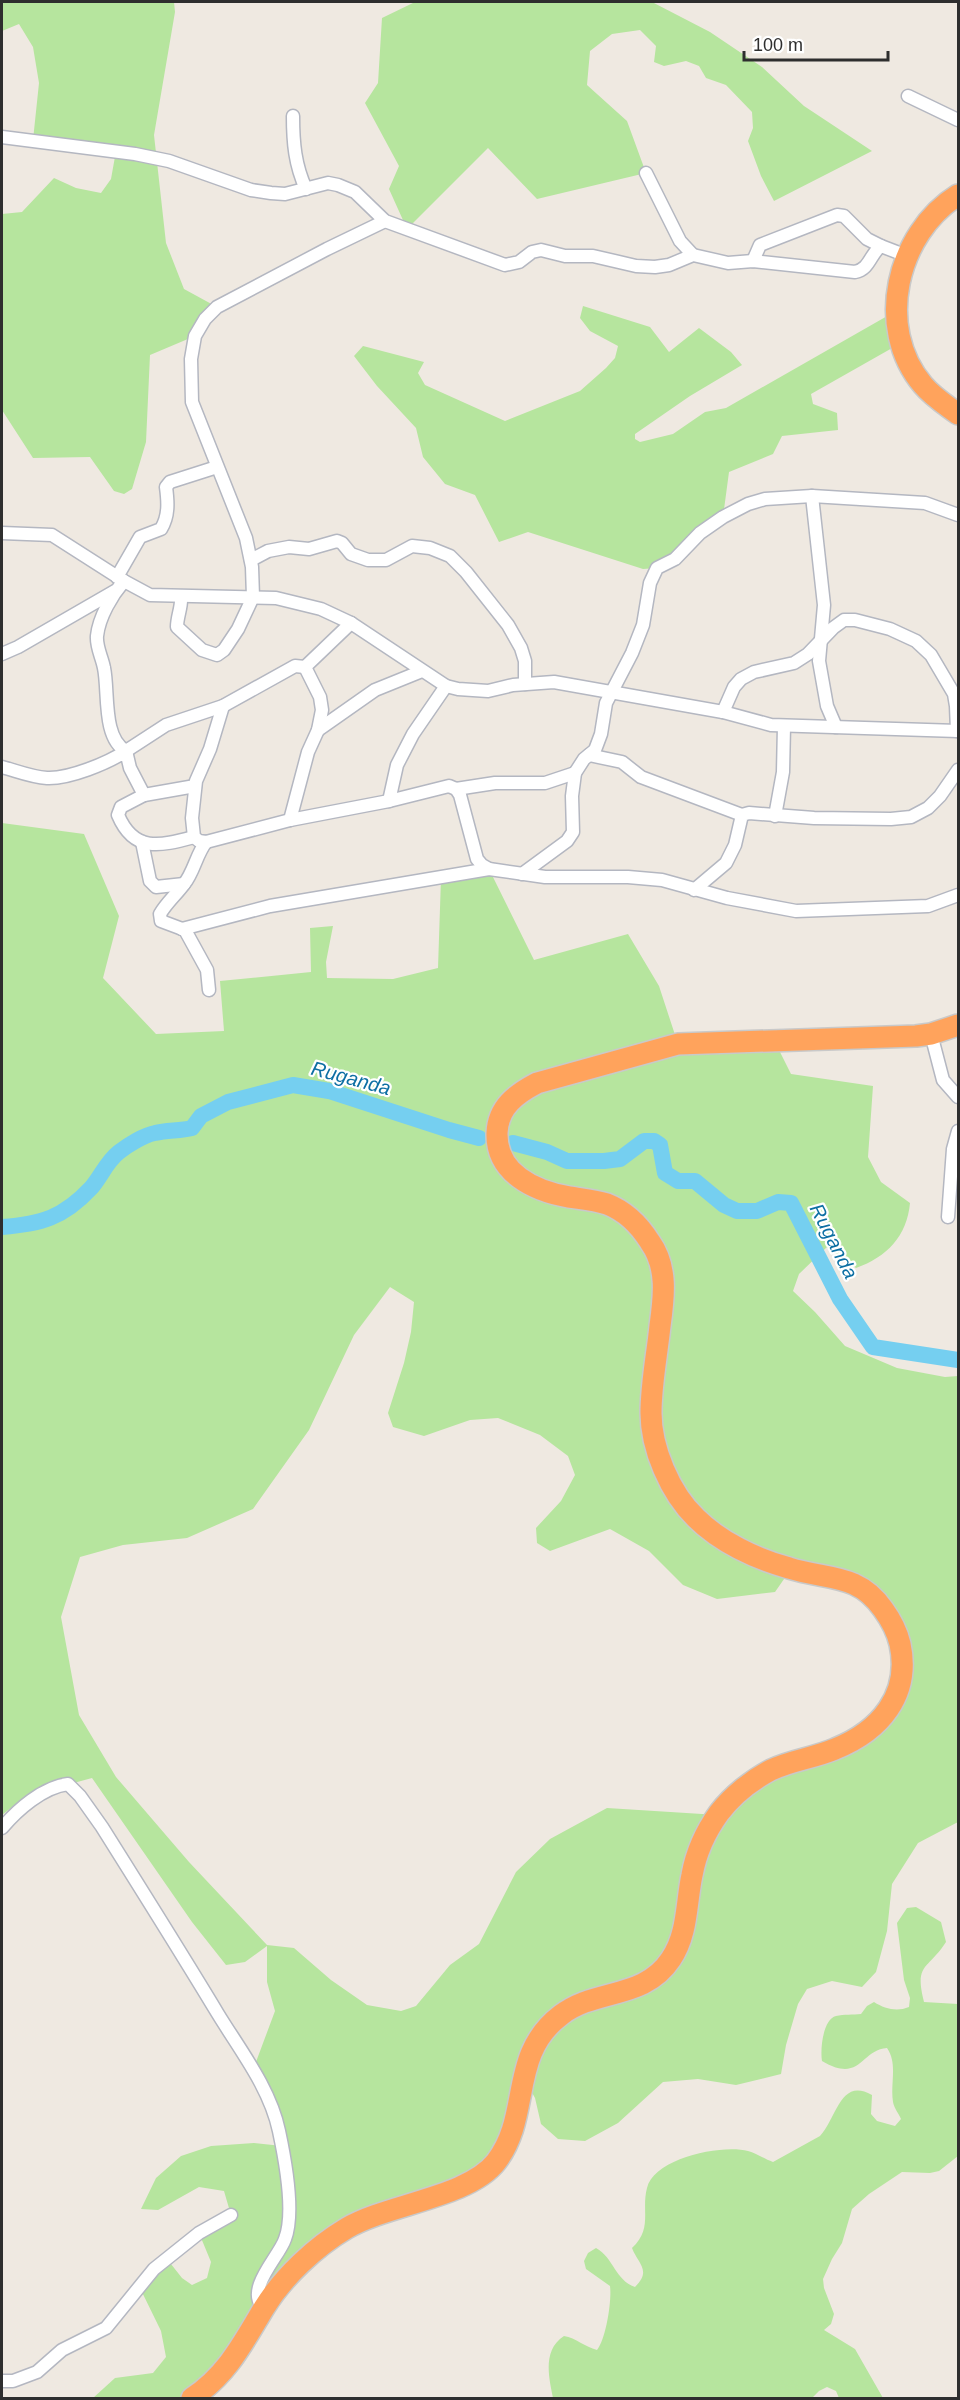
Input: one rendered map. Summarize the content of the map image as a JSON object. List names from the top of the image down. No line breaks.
{"water":["Ruganda"],"scale_bar":"100 m"}
